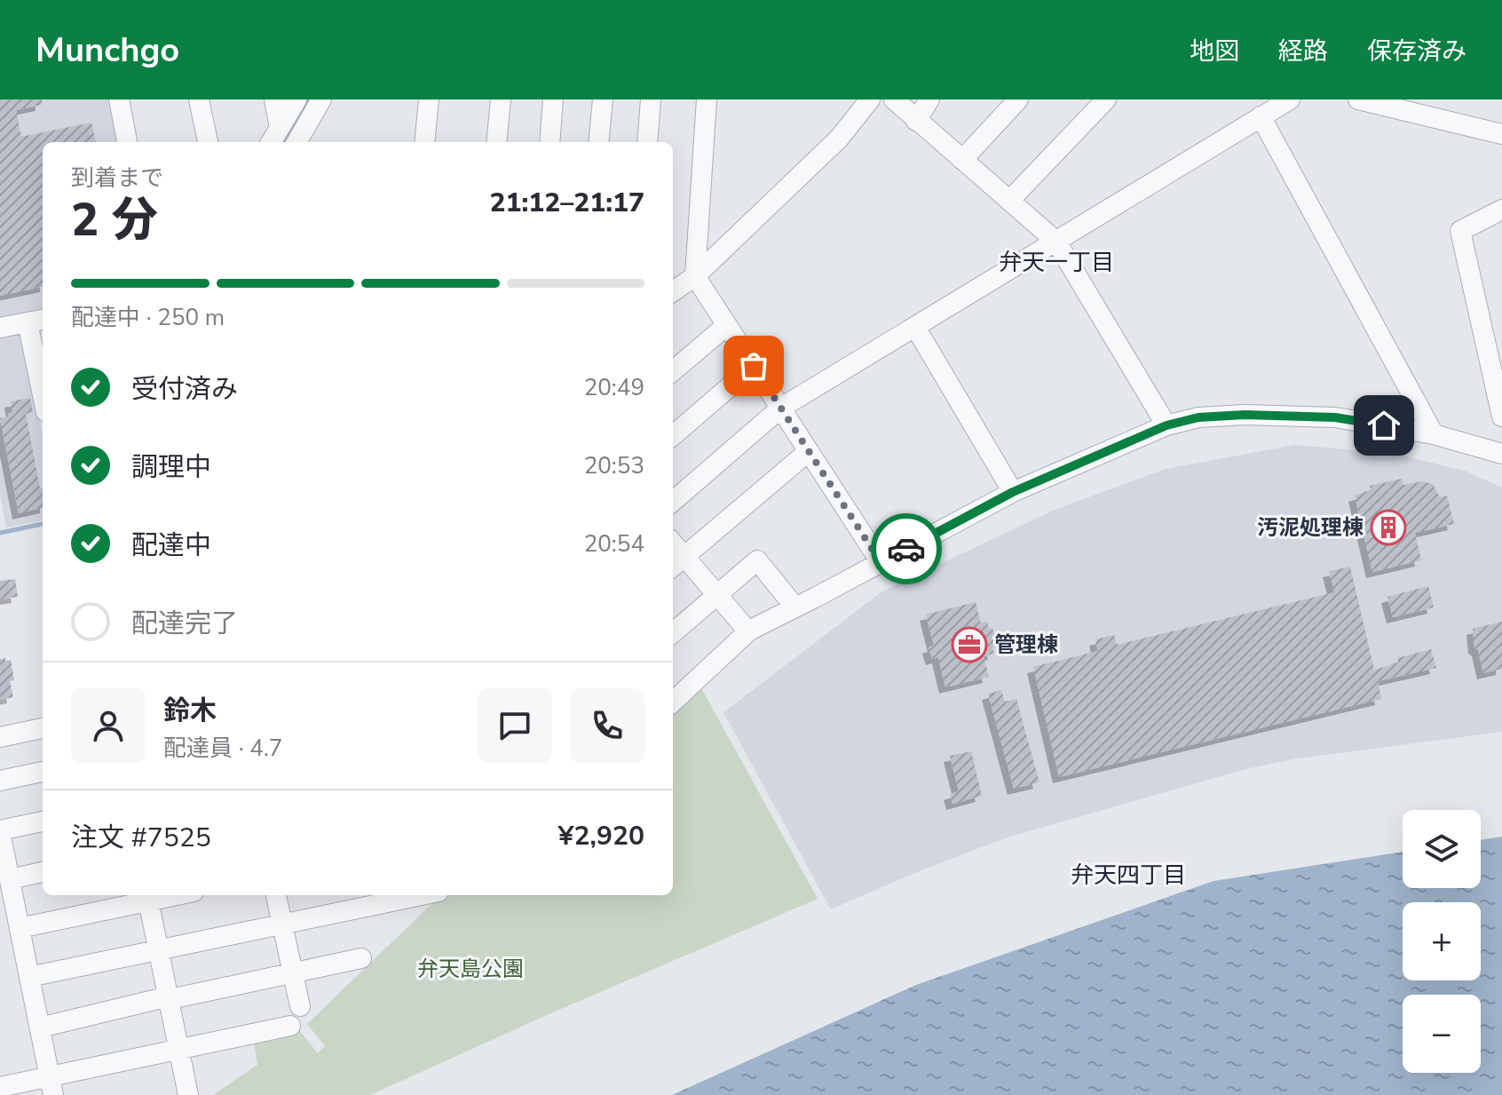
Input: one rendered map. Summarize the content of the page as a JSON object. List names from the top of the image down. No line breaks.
{"districts":["弁天一丁目","弁天四丁目"],"parks":["弁天島公園"],"places":{"building":["汚泥処理棟"],"office":["管理棟"]},"page":{"header":"Munchgo","nav":["地図","経路","保存済み"],"heading":["2 分","到着まで","21:12–21:17"],"panel":["鈴木","配達員 · 4.7","注文 #7525","¥2,920"],"bar":"配達中 · 250 m","list":[["受付済み","20:49"],["調理中","20:53"],["配達中","20:54"],"配達完了"],"map_buttons":["+","−"]}}
